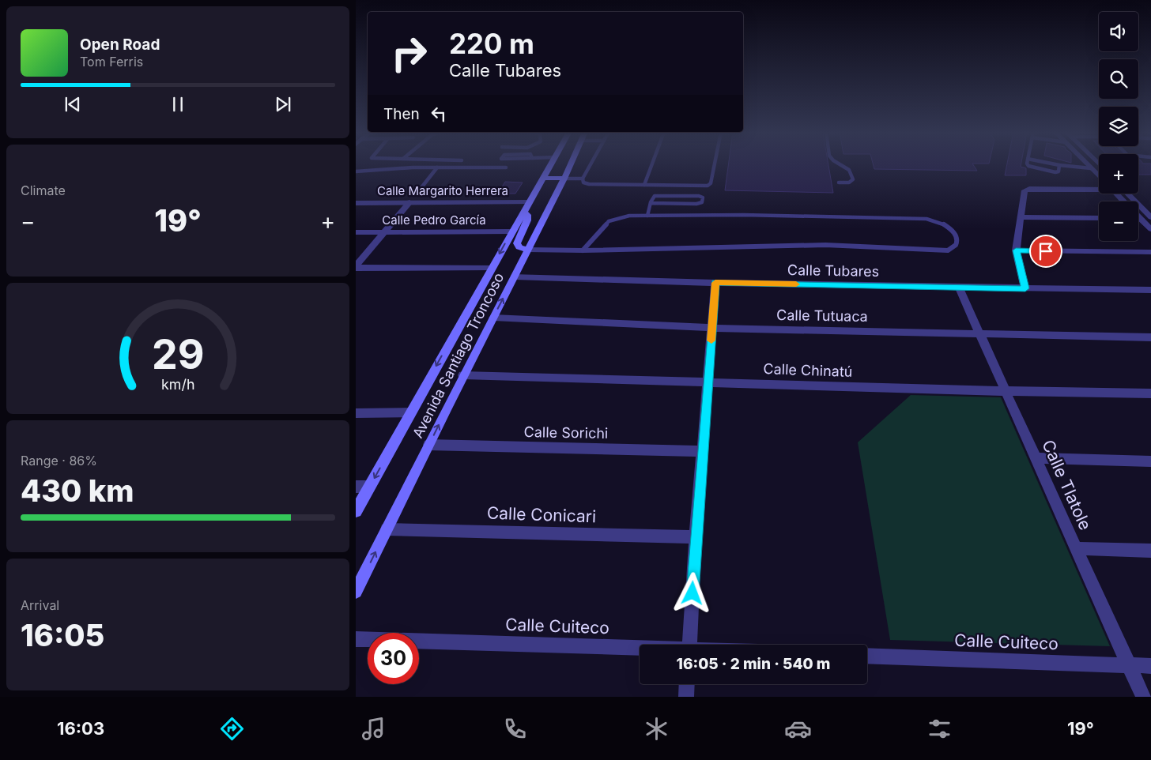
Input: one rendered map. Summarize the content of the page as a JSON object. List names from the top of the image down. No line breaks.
{"streets":{"main road":["Avenida Santiago Troncoso"],"street":["Calle Margarito Herrera","Calle Pedro García","Calle Tubares","Calle Tutuaca","Calle Chinatú","Calle Sorichi","Calle Tlatole","Calle Conicari","Calle Cuiteco"]},"crossings":[["Calle Margarito Herrera","Avenida Santiago Troncoso"],["Calle Pedro García","Avenida Santiago Troncoso"],["Calle Tubares","Avenida Santiago Troncoso"],["Calle Tubares","Calle Tlatole"],["Calle Tutuaca","Avenida Santiago Troncoso"],["Calle Tutuaca","Calle Tlatole"],["Avenida Santiago Troncoso","Calle Chinatú"],["Avenida Santiago Troncoso","Calle Sorichi"],["Avenida Santiago Troncoso","Calle Conicari"],["Calle Chinatú","Calle Tlatole"],["Calle Tlatole","Calle Cuiteco"]],"page":{"map_buttons":["+","−"],"turn":["220 m","Calle Tubares"],"song":["Open Road","Tom Ferris"],"then":"Then","tile":["Climate",["Range · 86%","430 km"],["Arrival","16:05"]],"heat":["−","19°","+"],"limit":"30","trip":"16:05 · 2 min · 540 m","tabs":["16:03","19°"],"gauge":["29","km/h"]}}
